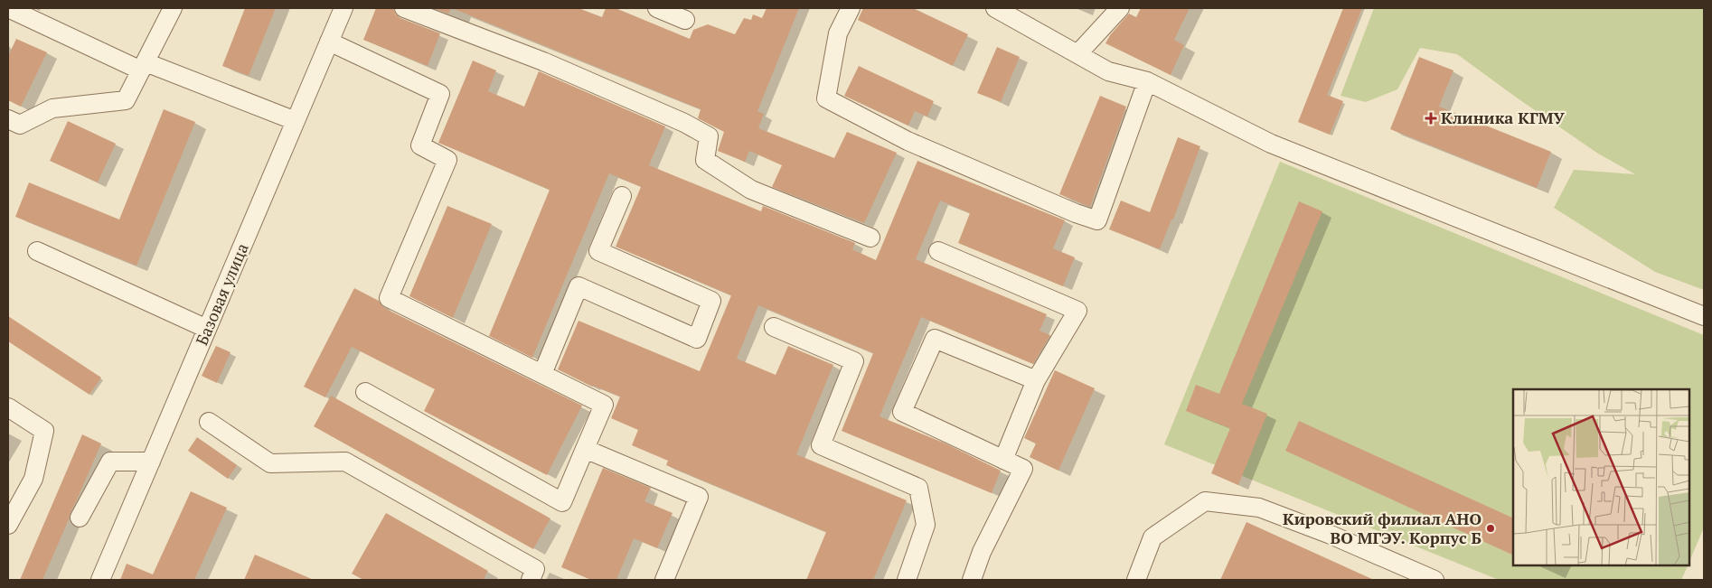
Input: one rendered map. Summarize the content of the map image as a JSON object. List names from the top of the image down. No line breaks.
{"streets":{"street":["Базовая улица"]},"places":{"health":["Клиника КГМУ"],"other":["Кировский филиал АНО ВО МГЭУ. Корпус Б"]}}
